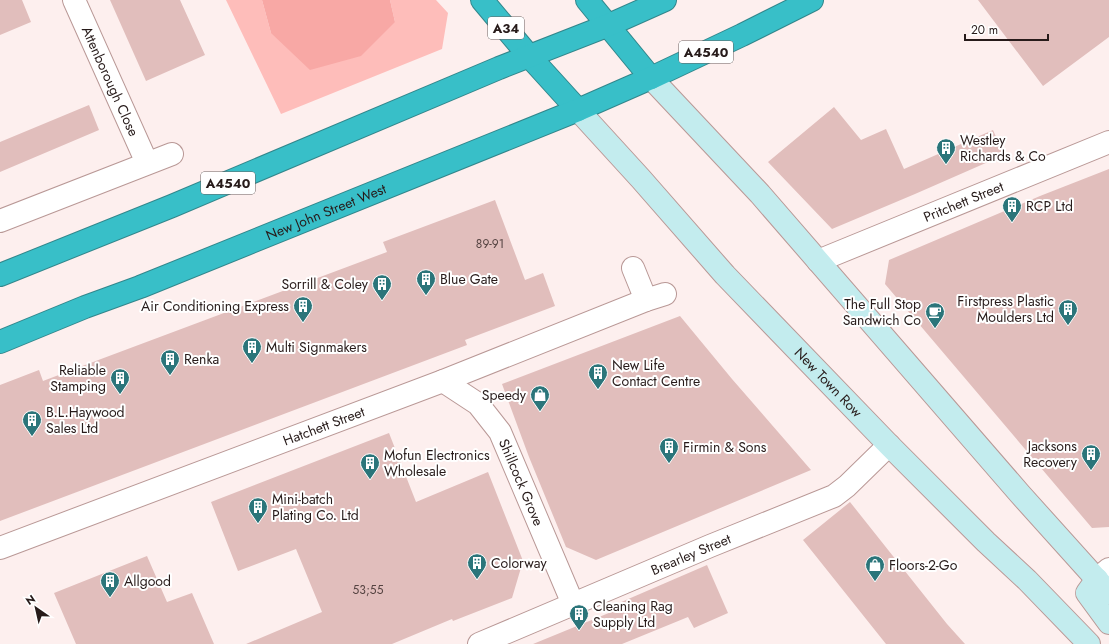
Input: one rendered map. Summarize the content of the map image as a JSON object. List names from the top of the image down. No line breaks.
{"streets":{"highway":["A34","A4540","New John Street West"],"main road":["New Town Row"],"street":["Attenborough Close","Pritchett Street","Hatchett Street","Shillcock Grove","Brearley Street"]},"crossings":[["A34","A4540"],["A34","New John Street West"],["A34","New Town Row"],["A4540","New John Street West"],["New John Street West","New Town Row"],["New Town Row","Brearley Street"],["Hatchett Street","Shillcock Grove"],["Shillcock Grove","Brearley Street"]],"places":{"building":["Westley Richards & Co","RCP Ltd","Blue Gate","Sorrill & Coley","Air Conditioning Express","Firstpress Plastic Moulders Ltd","Multi Signmakers","Renka","New Life Contact Centre","Reliable Stamping","B.L.Haywood Sales Ltd","Firmin & Sons","Jacksons Recovery","Mofun Electronics Wholesale","Mini-batch Plating Co. Ltd","Colorway","Allgood","Cleaning Rag Supply Ltd"],"cafe":["The Full Stop Sandwich Co"],"shop":["Speedy","Floors-2-Go"]},"house_numbers":["89-91","53;55"],"scale_bar":"20 m","north":"top left"}
